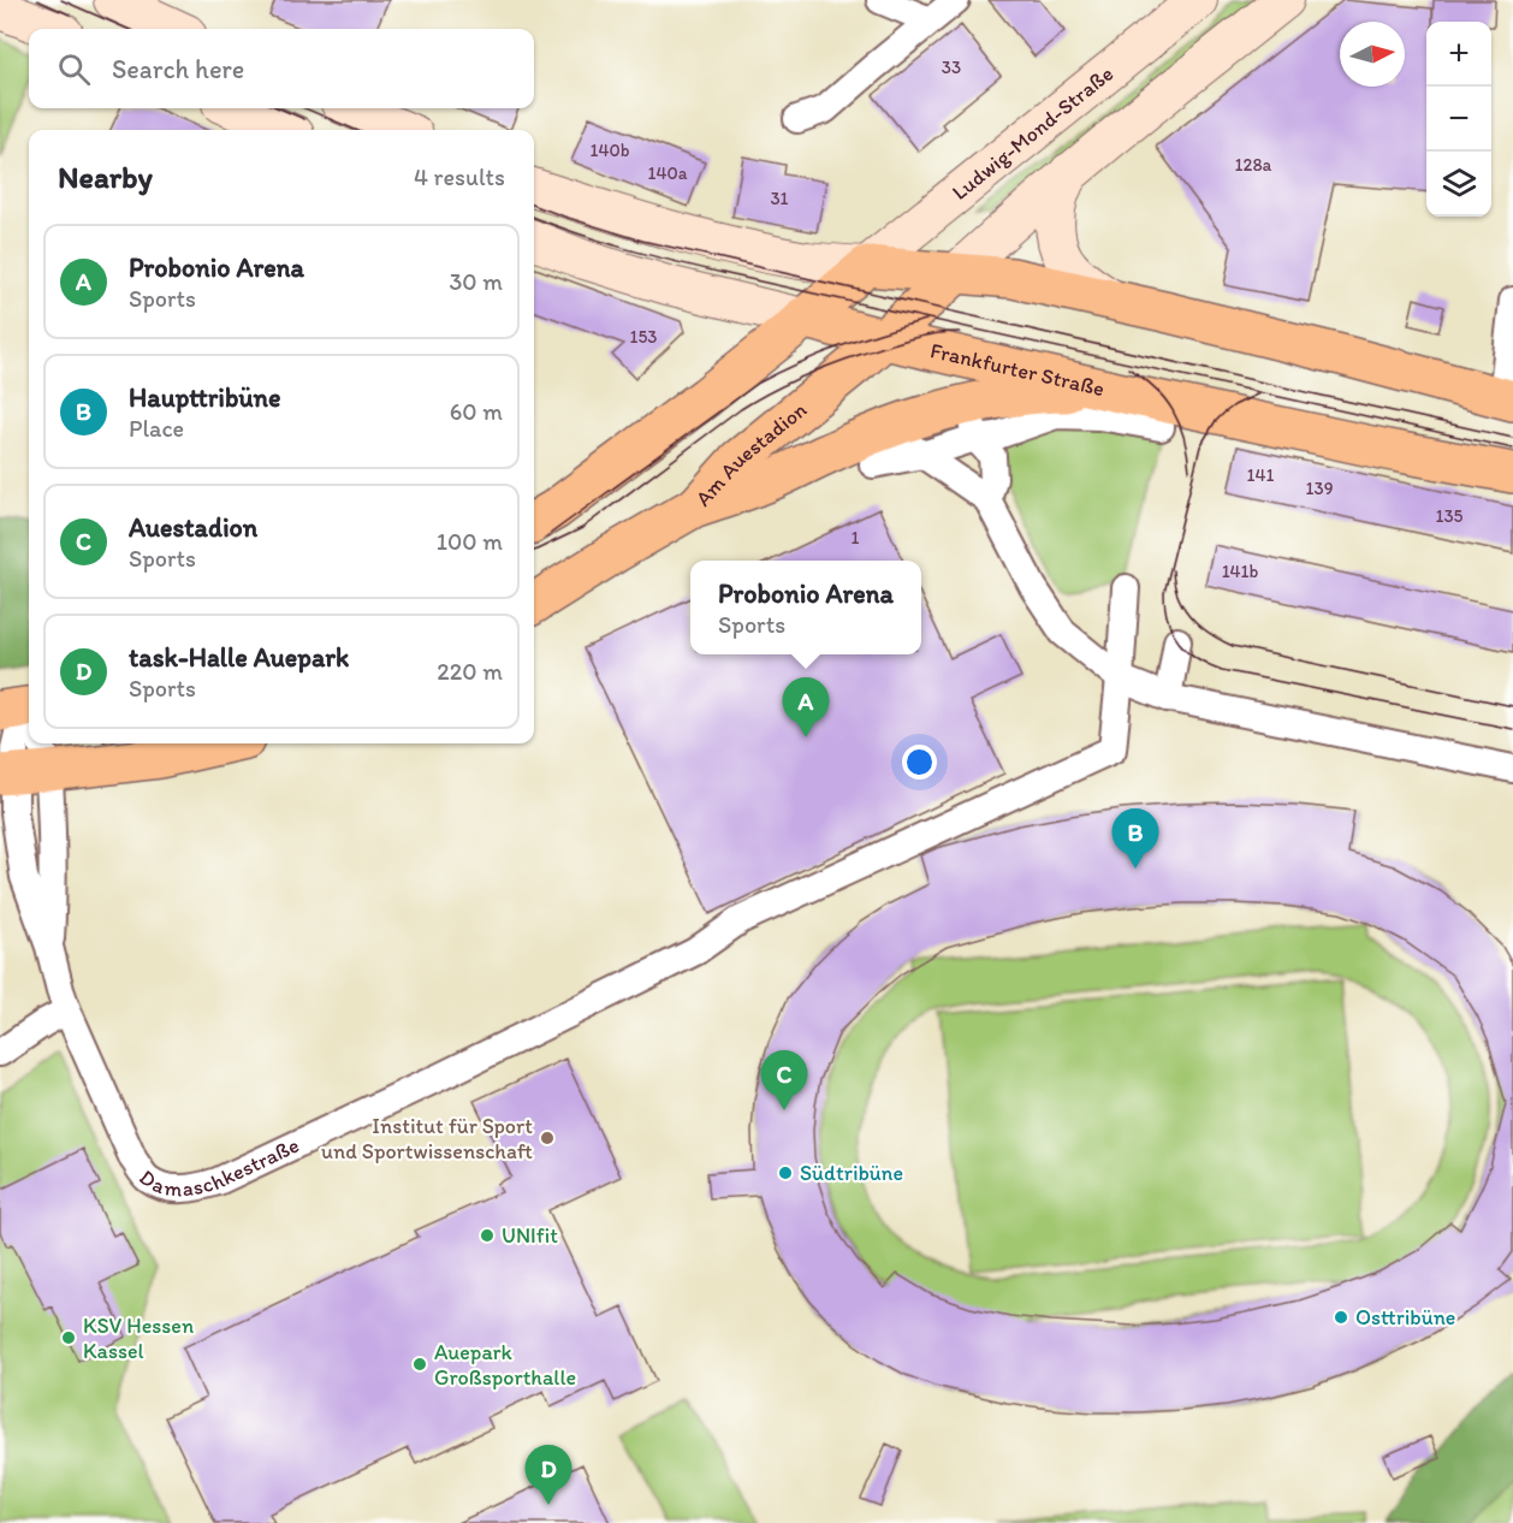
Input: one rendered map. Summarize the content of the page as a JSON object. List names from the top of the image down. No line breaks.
{"streets":{"main road":["Ludwig-Mond-Straße","Frankfurter Straße","Am Auestadion"],"street":["Damaschkestraße"]},"crossings":[["Frankfurter Straße","Am Auestadion"]],"places":["Institut für Sport und Sportwissenschaft","Südtribüne","UNIfit","Osttribüne","KSV Hessen Kassel","Auepark Großsporthalle"],"house_numbers":["33","140b","128a","140a","31","153","141","139","135","1","141b"],"north":"right","page":{"map_buttons":["+","−"],"search":"Search here","heading":["Nearby","4 results"],"list":[{"mark":"A","name":"Probonio Arena","note":"Sports","value":"30 m"},{"mark":"B","name":"Haupttribüne","note":"Place","value":"60 m"},{"mark":"C","name":"Auestadion","note":"Sports","value":"100 m"},{"mark":"D","name":"task-Halle Auepark","note":"Sports","value":"220 m"}],"popup":["Probonio Arena","Sports"],"pins":["A","B","C","D"]}}
